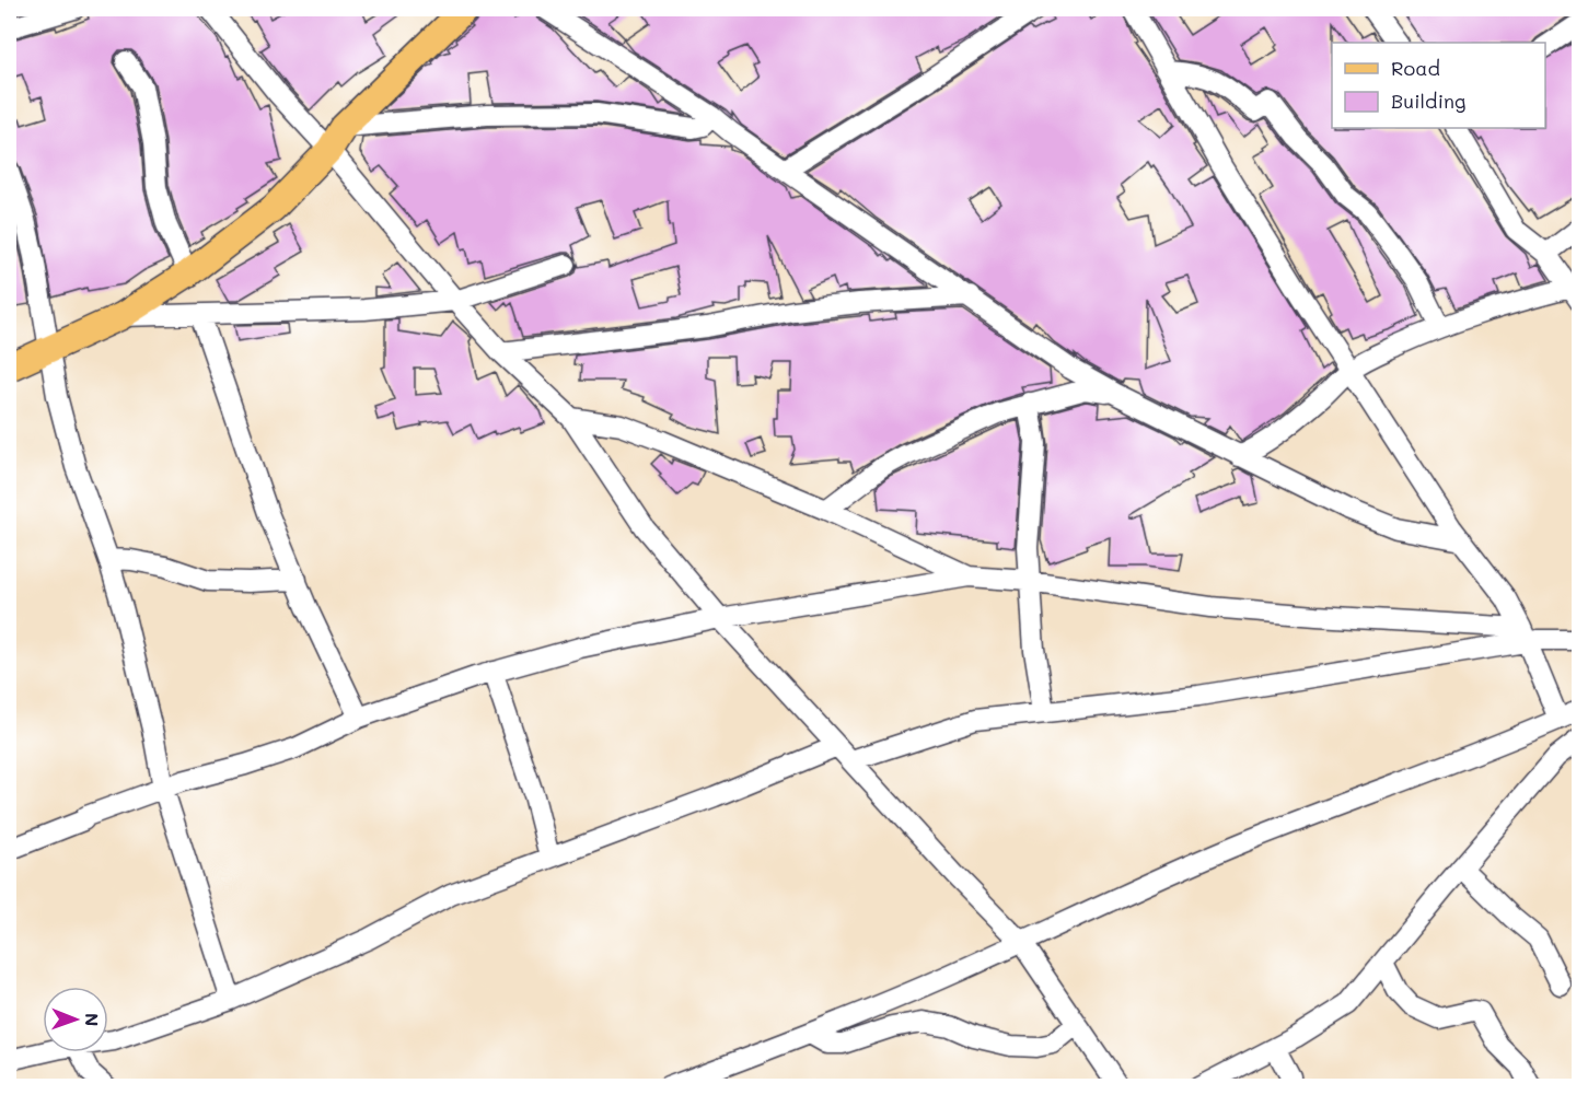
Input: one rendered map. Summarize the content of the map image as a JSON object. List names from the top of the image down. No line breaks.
{"legend":["Road","Building"],"north":"right"}
